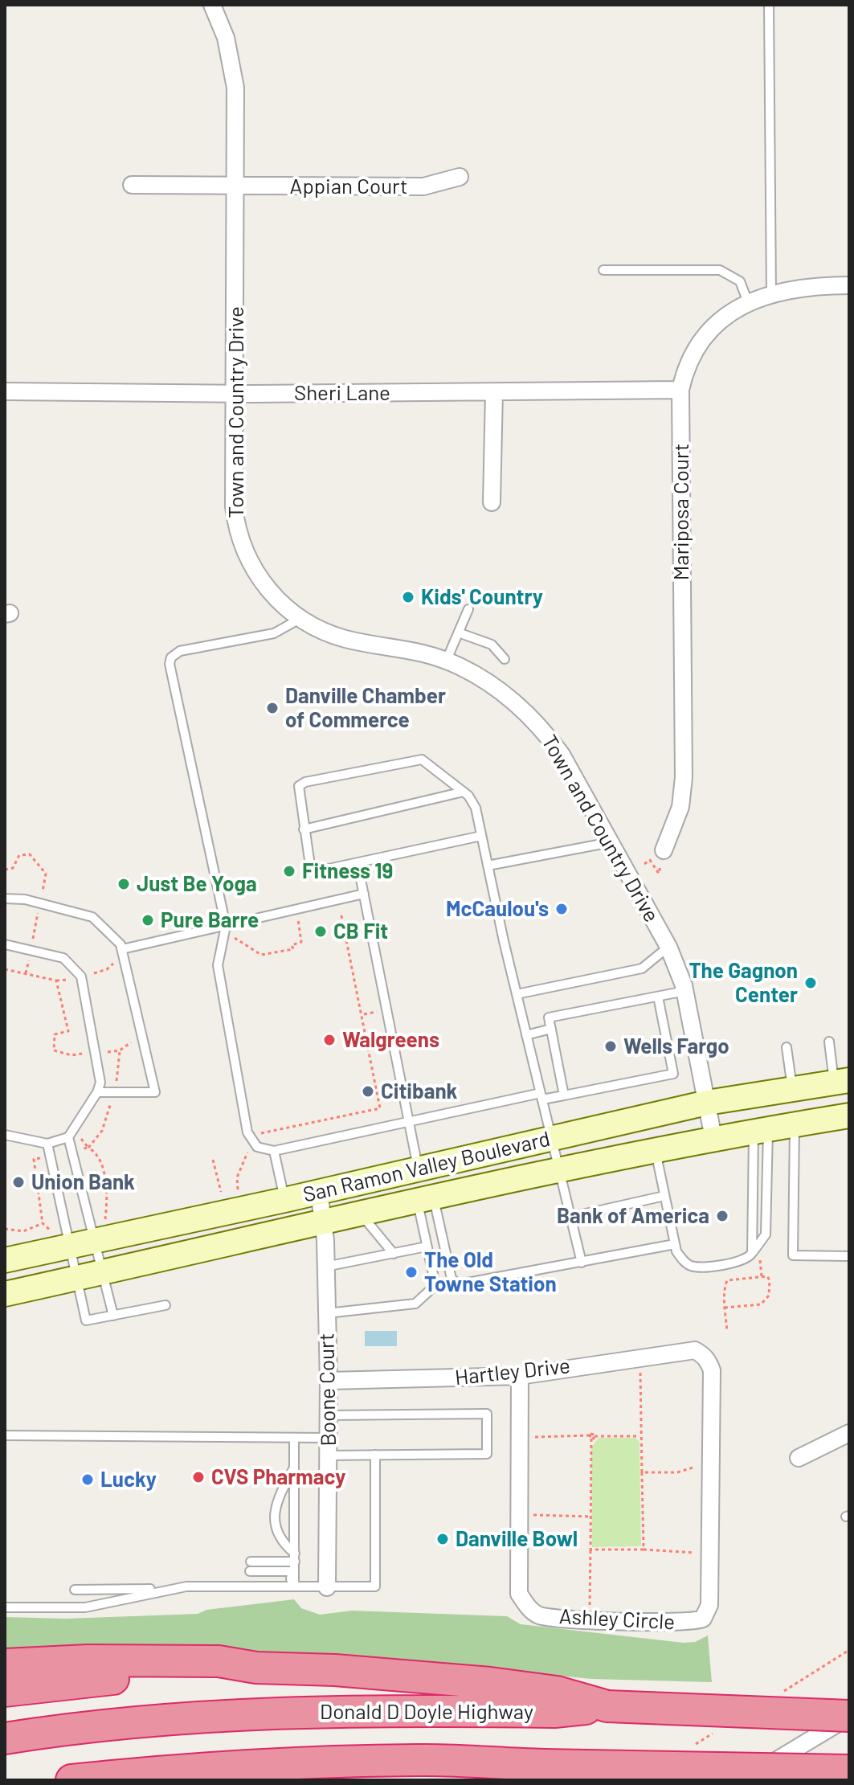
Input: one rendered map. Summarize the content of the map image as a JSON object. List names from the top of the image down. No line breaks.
{"streets":{"highway":["Donald D Doyle Highway"],"main road":["San Ramon Valley Boulevard"],"street":["Appian Court","Sheri Lane","Town and Country Drive","Mariposa Court","Hartley Drive","Boone Court","Ashley Circle"]},"crossings":[["Appian Court","Town and Country Drive"],["Sheri Lane","Town and Country Drive"],["Sheri Lane","Mariposa Court"],["Town and Country Drive","San Ramon Valley Boulevard"],["San Ramon Valley Boulevard","Boone Court"],["Hartley Drive","Boone Court"],["Hartley Drive","Ashley Circle"]],"places":["Kids' Country","Danville Chamber of Commerce","Fitness 19","Just Be Yoga","McCaulou's","Pure Barre","CB Fit","The Gagnon Center","Walgreens","Wells Fargo","Citibank","Union Bank","Bank of America","The Old Towne Station","CVS Pharmacy","Lucky","Danville Bowl"]}
